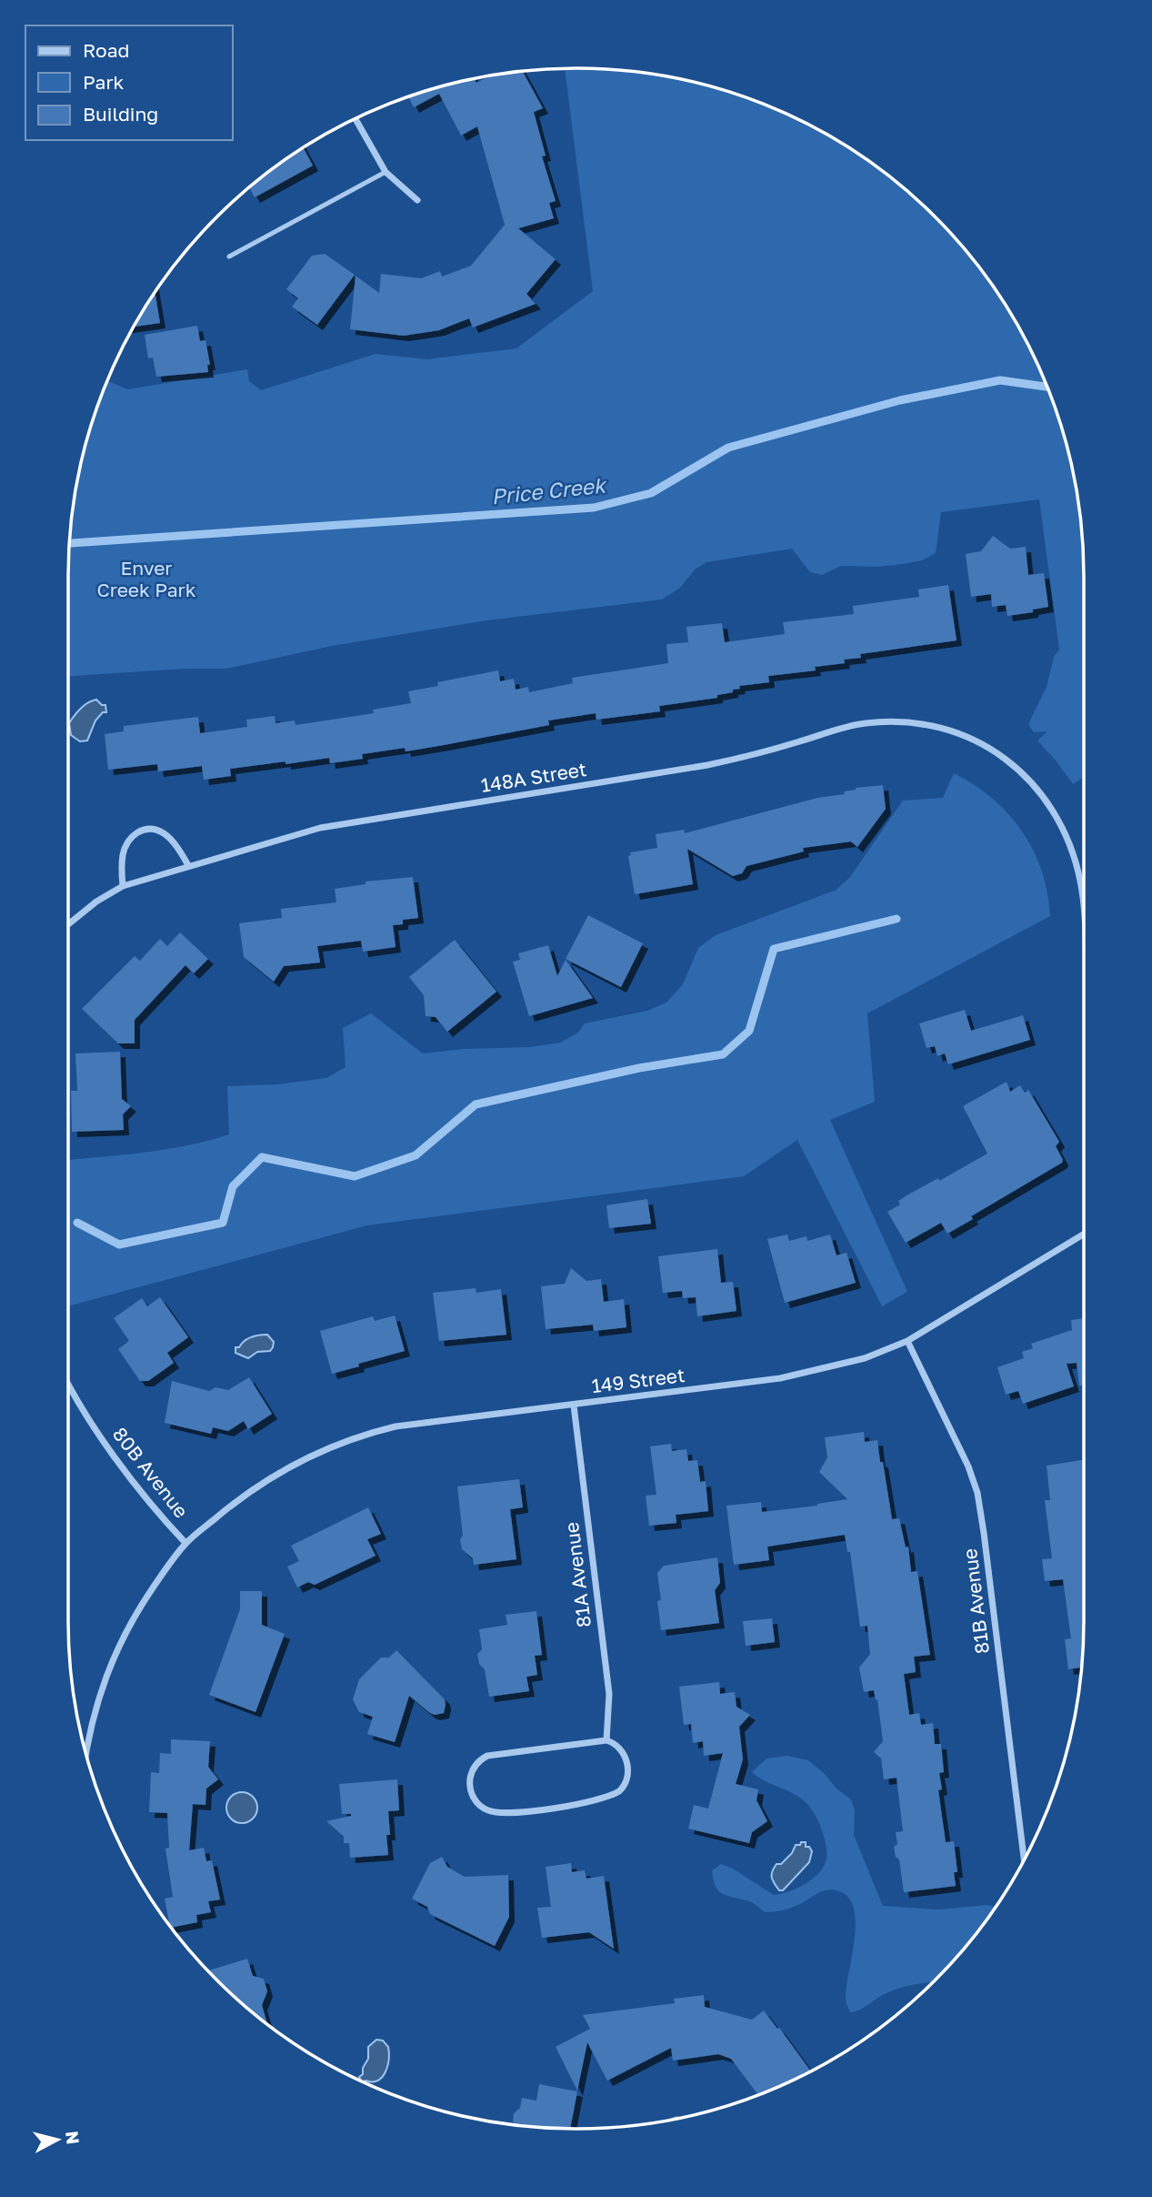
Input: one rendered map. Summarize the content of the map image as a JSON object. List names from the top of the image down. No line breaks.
{"streets":{"street":["148A Street","149 Street","80B Avenue","81A Avenue","81B Avenue"]},"crossings":[["149 Street","80B Avenue"],["149 Street","81A Avenue"],["149 Street","81B Avenue"]],"water":["Price Creek"],"parks":["Enver Creek Park"],"legend":["Road","Park","Building"],"north":"right"}
